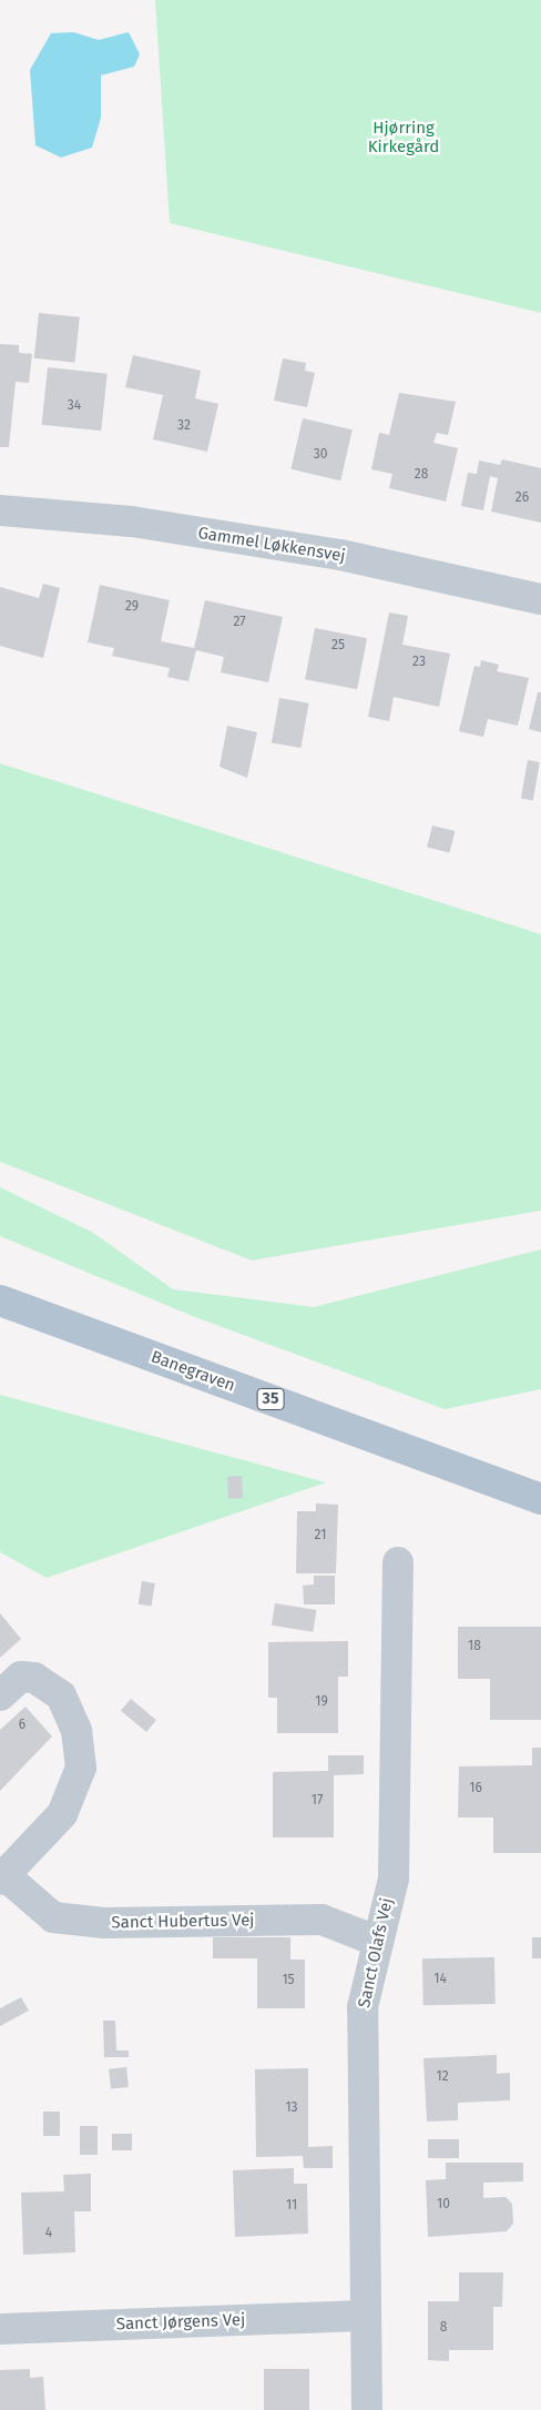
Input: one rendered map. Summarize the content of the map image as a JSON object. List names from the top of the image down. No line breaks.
{"streets":{"main road":["Banegraven","35"],"street":["Gammel Løkkensvej","Sanct Hubertus Vej","Sanct Olafs Vej","Sanct Jørgens Vej"]},"crossings":[["Sanct Hubertus Vej","Sanct Olafs Vej"],["Sanct Olafs Vej","Sanct Jørgens Vej"]],"parks":["Hjørring Kirkegård"],"house_numbers":["34","32","30","28","26","29","27","25","23","21","18","19","6","16","17","14","15","12","13","10","11","4","8"]}
